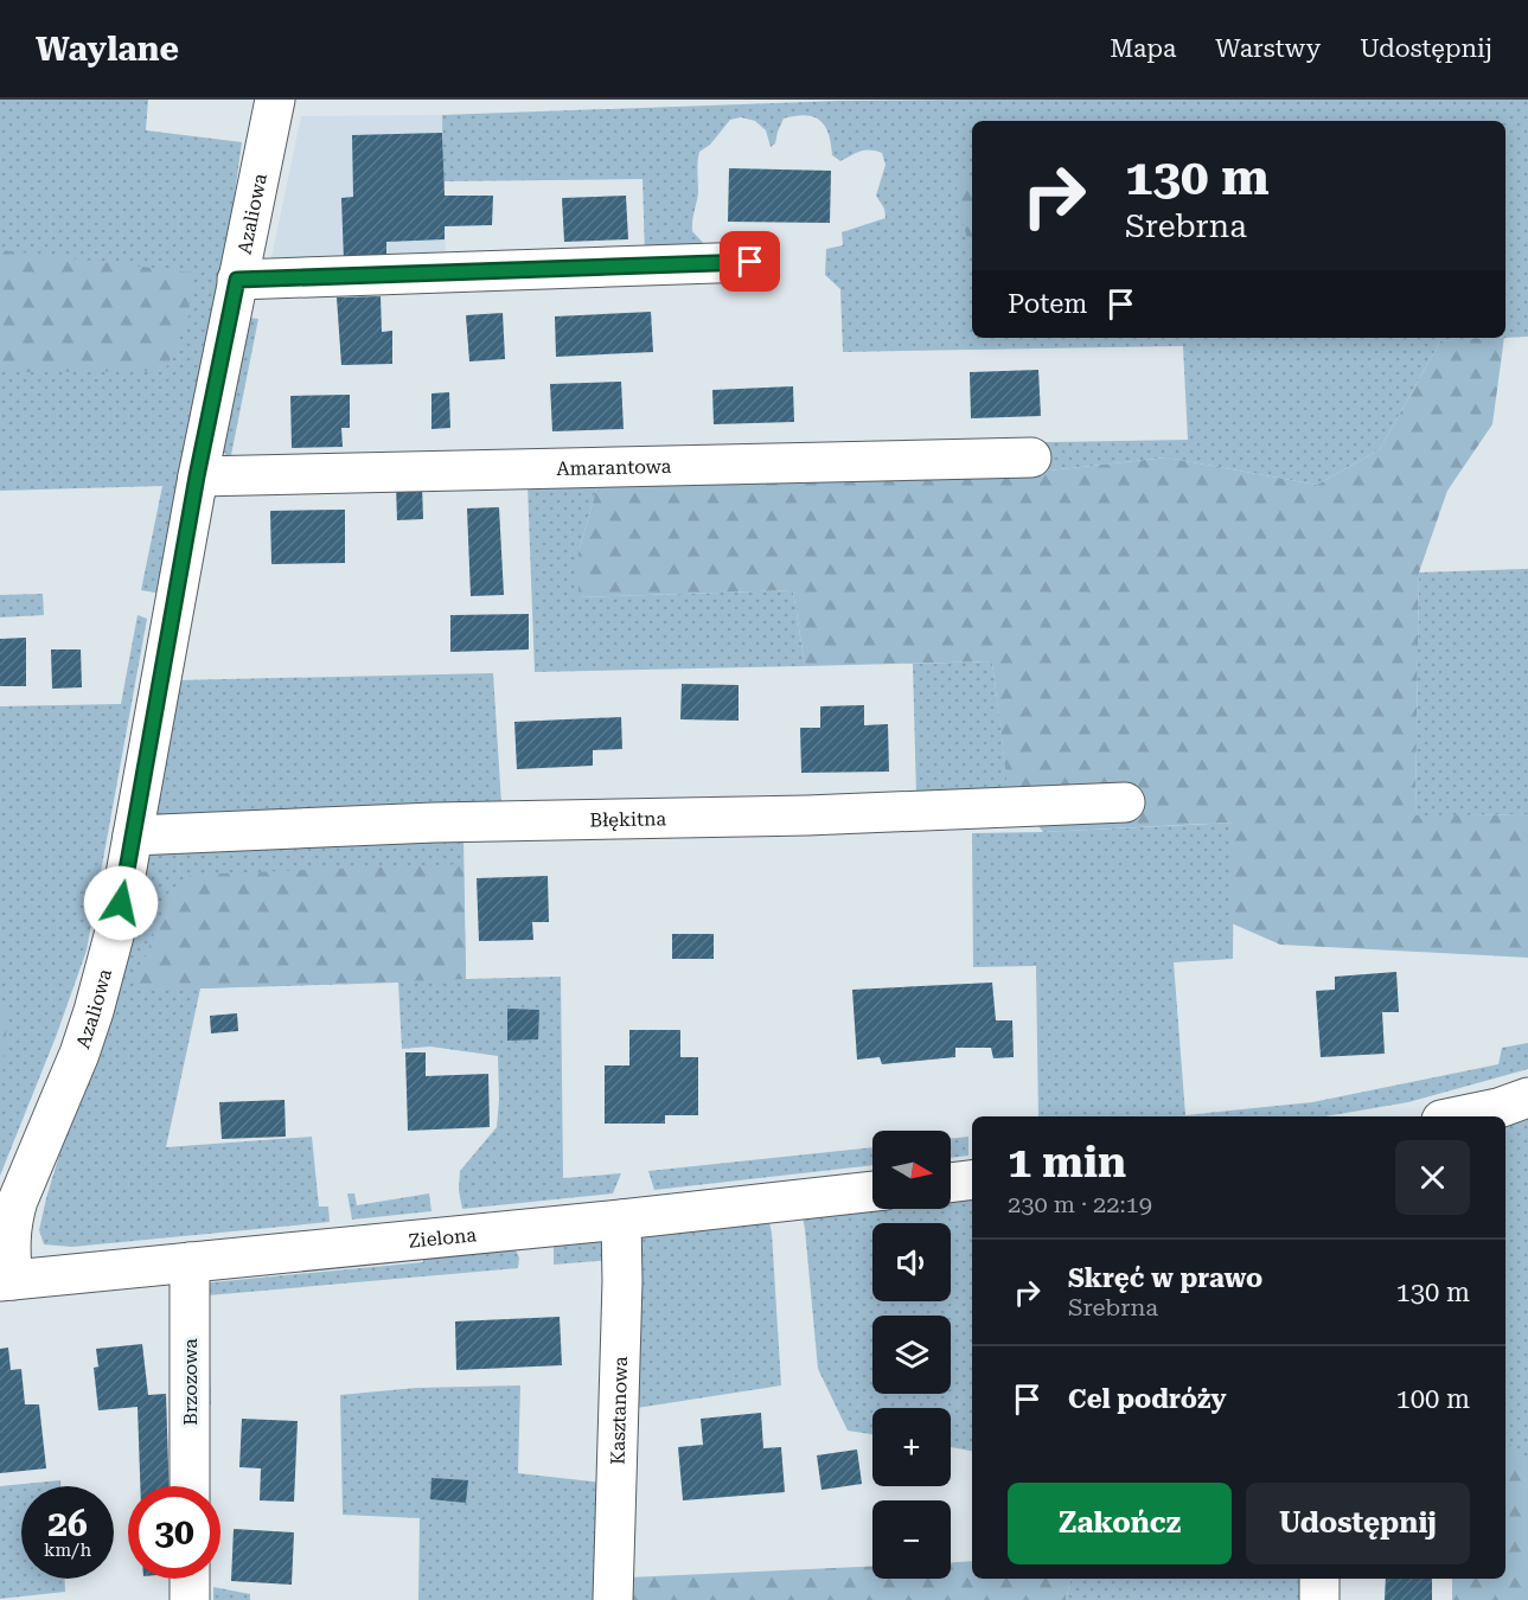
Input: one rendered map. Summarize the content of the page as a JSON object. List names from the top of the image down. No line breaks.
{"streets":{"street":["Azaliowa","Amarantowa","Błękitna","Zielona","Brzozowa","Kasztanowa"]},"crossings":[["Azaliowa","Amarantowa"],["Azaliowa","Błękitna"],["Azaliowa","Zielona"],["Zielona","Brzozowa"],["Zielona","Kasztanowa"]],"north":"right","page":{"header":"Waylane","nav":["Mapa","Warstwy","Udostępnij"],"turn":["130 m","Srebrna"],"then":"Potem","heading":["1 min","230 m · 22:19"],"map_buttons":["+","−"],"list":[{"name":"Skręć w prawo","note":"Srebrna","value":"130 m"},{"name":"Cel podróży","value":"100 m"}],"buttons":["Zakończ","Udostępnij"],"speed":"26 km/h","limit":"30"}}
